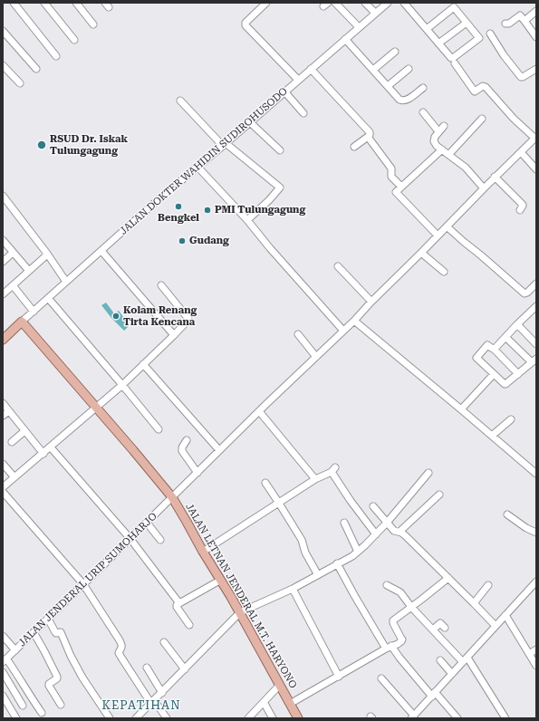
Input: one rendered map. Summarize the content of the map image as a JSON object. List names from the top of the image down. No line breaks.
{"streets":{"main road":["JALAN LETNAN JENDERAL M.T. HARYONO"],"street":["JALAN DOKTER WAHIDIN SUDIROHUSODO","JALAN JENDERAL URIP SUMOHARJO"]},"crossings":[["JALAN DOKTER WAHIDIN SUDIROHUSODO","JALAN LETNAN JENDERAL M.T. HARYONO"],["JALAN JENDERAL URIP SUMOHARJO","JALAN LETNAN JENDERAL M.T. HARYONO"]],"districts":["KEPATIHAN"],"places":["RSUD Dr. Iskak Tulungagung","Bengkel","PMI Tulungagung","Gudang","Kolam Renang Tirta Kencana"]}
